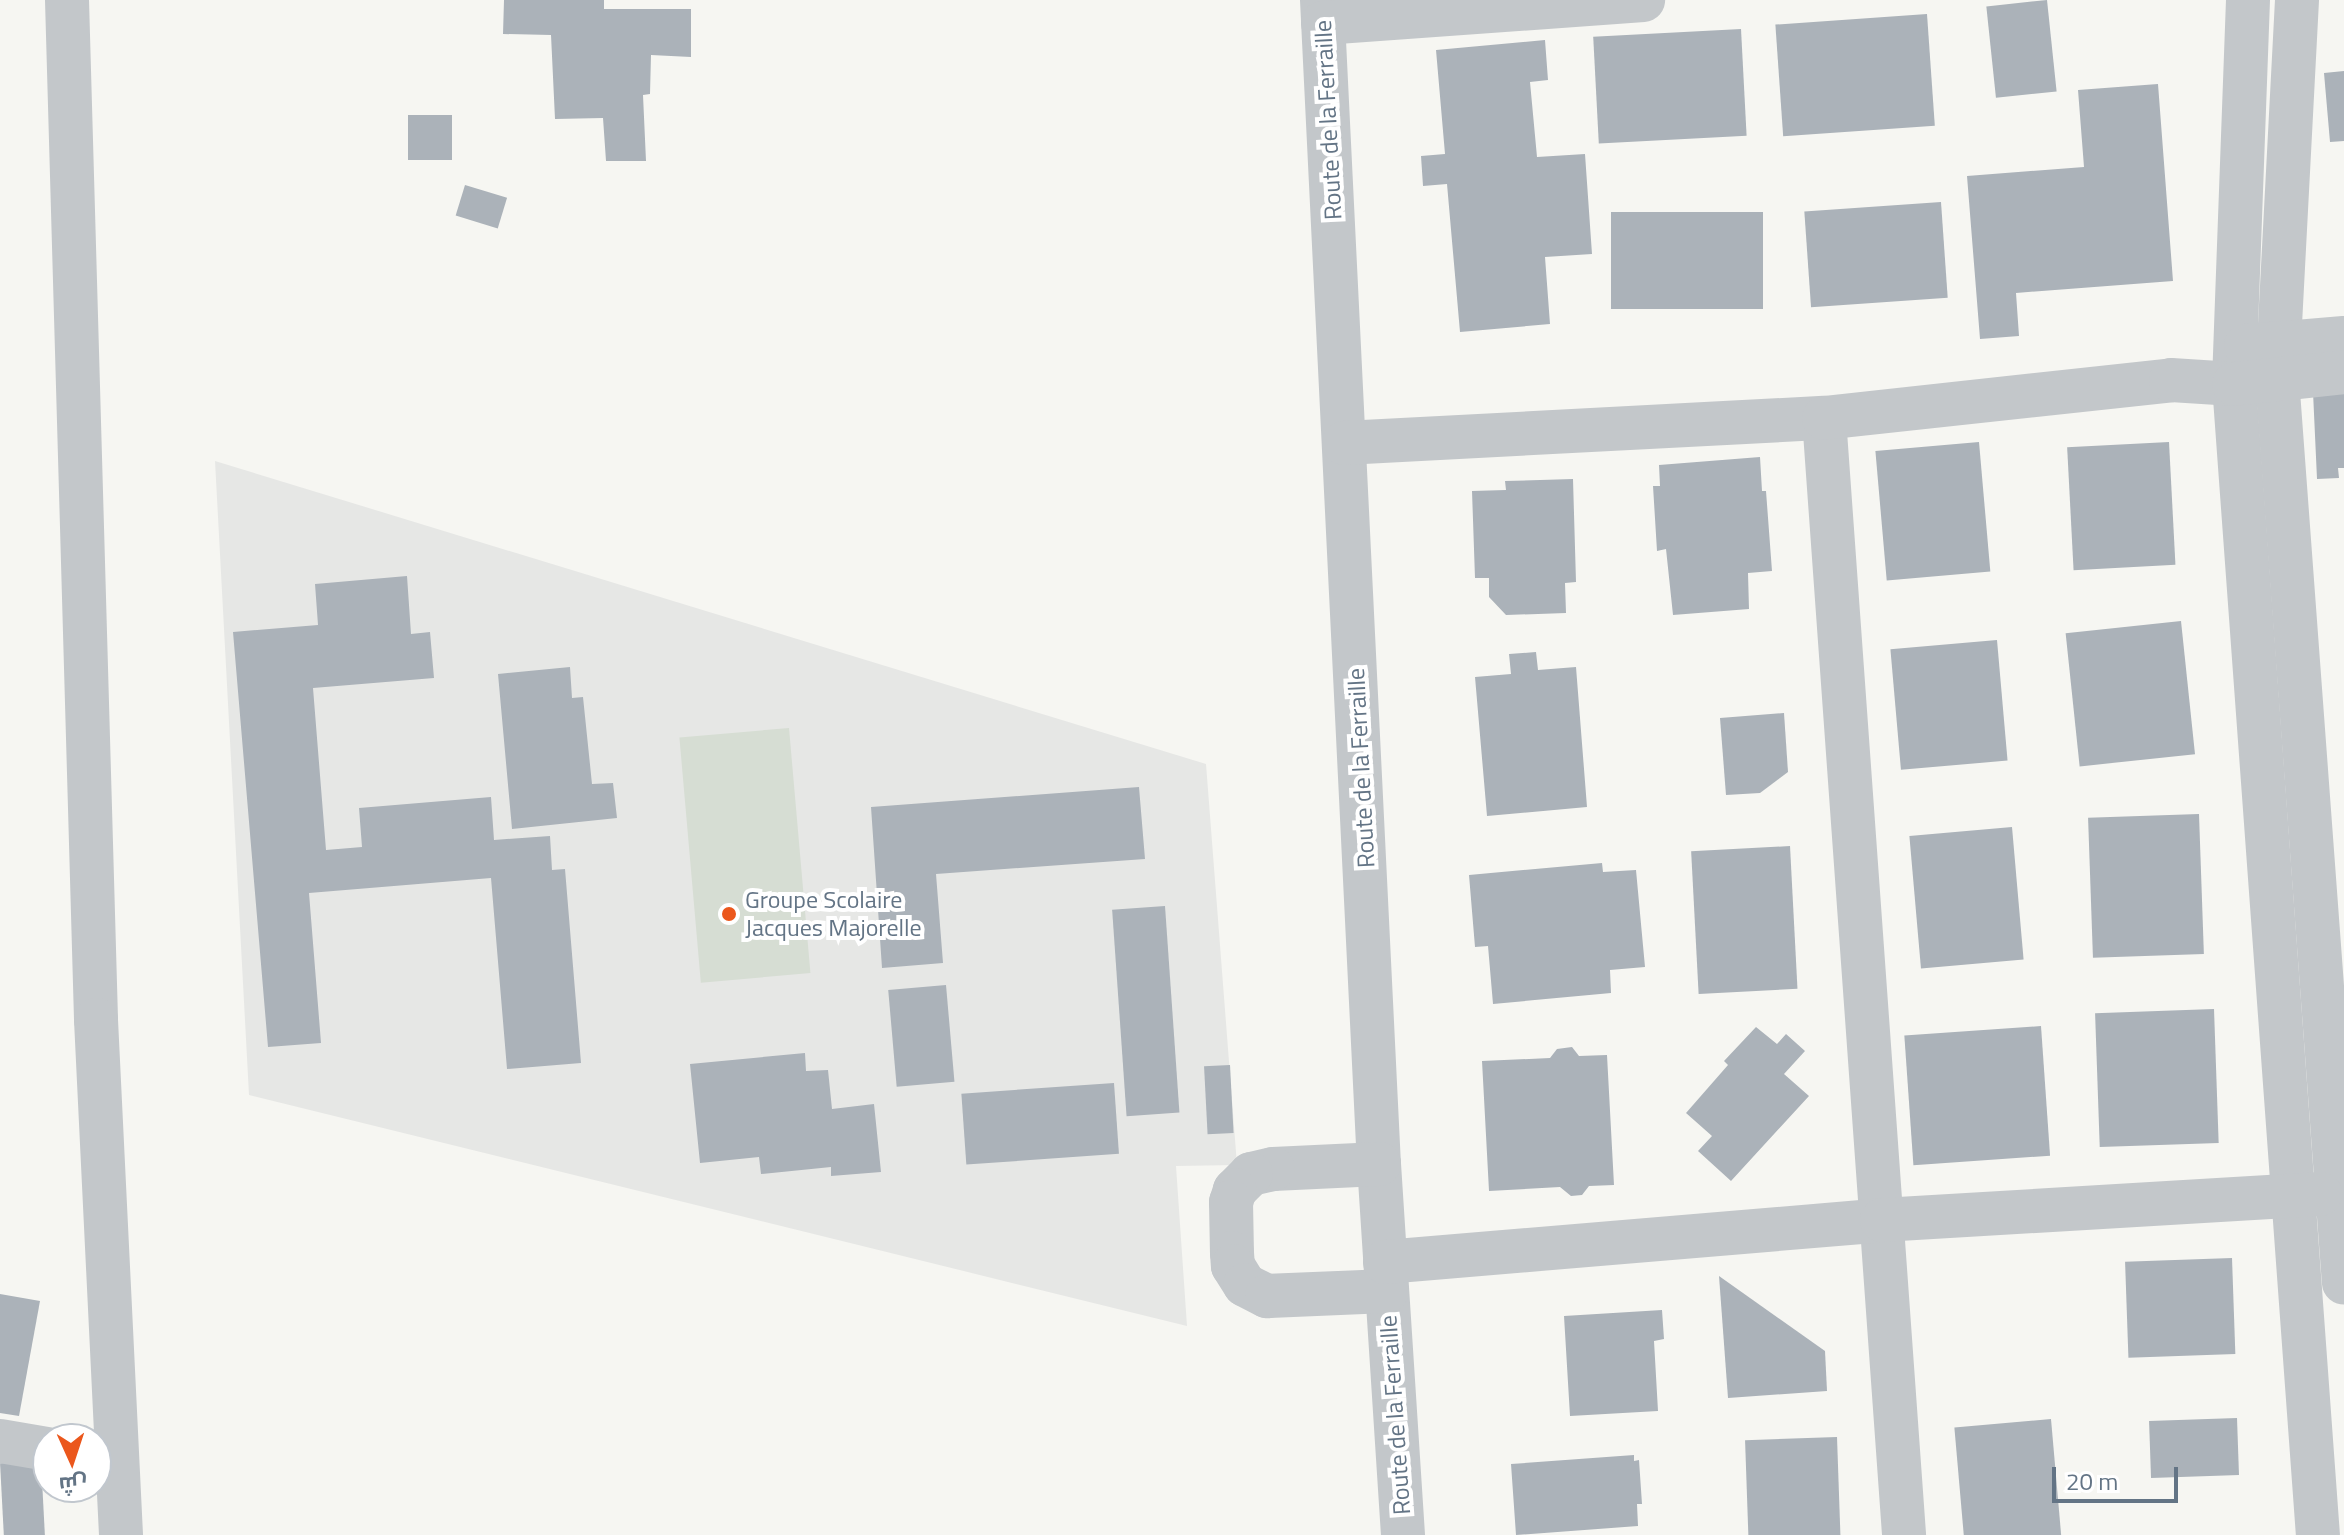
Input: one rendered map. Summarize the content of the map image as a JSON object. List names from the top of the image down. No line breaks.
{"streets":{"street":["Route de la Ferraille"]},"places":["Groupe Scolaire Jacques Majorelle"],"scale_bar":"20 m","north":"bottom"}
